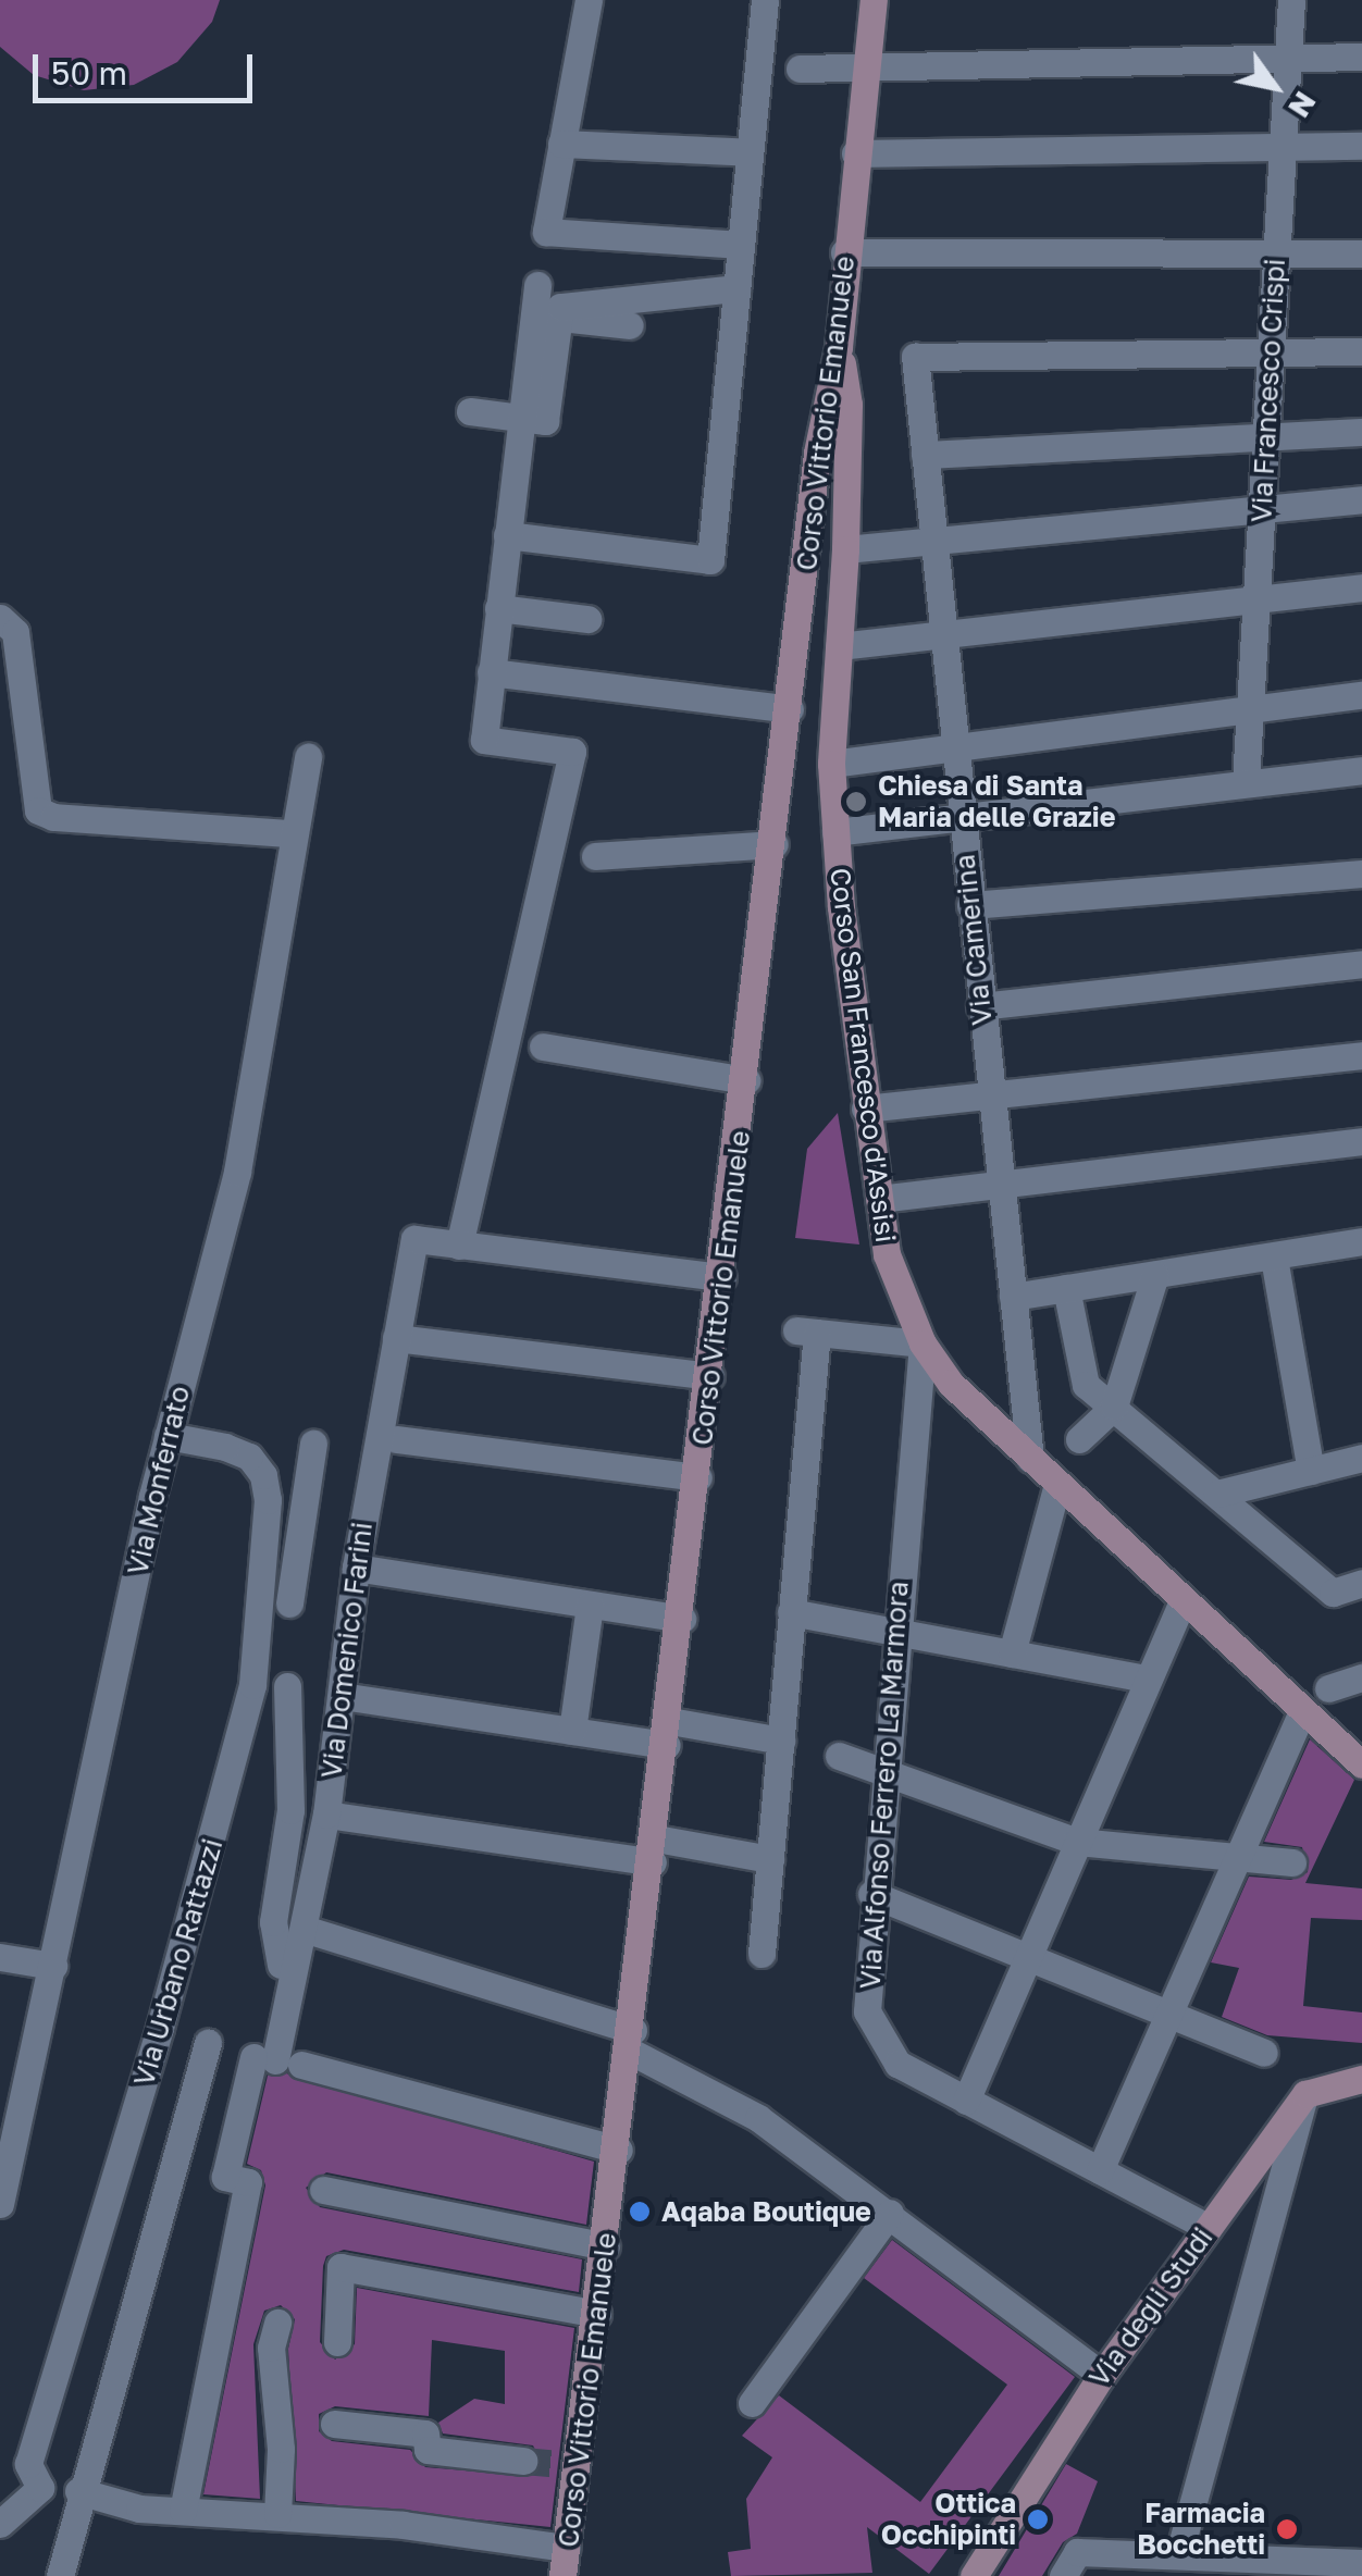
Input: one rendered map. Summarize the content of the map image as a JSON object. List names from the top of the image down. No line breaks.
{"streets":{"street":["Via Francesco Crispi","Corso Vittorio Emanuele","Via Camerina","Corso San Francesco d'Assisi","Via Monferrato","Via Domenico Farini","Via Alfonso Ferrero La Marmora","Via Urbano Rattazzi","Via degli Studi"]},"crossings":[["Via Francesco Crispi","Via Camerina"],["Corso Vittorio Emanuele","Corso San Francesco d'Assisi"],["Via Camerina","Corso San Francesco d'Assisi"],["Corso San Francesco d'Assisi","Via Alfonso Ferrero La Marmora"],["Via Monferrato","Via Urbano Rattazzi"],["Via Alfonso Ferrero La Marmora","Via degli Studi"]],"places":["Chiesa di Santa Maria delle Grazie","Aqaba Boutique","Ottica Occhipinti","Farmacia Bocchetti"],"scale_bar":"50 m","north":"bottom right"}
